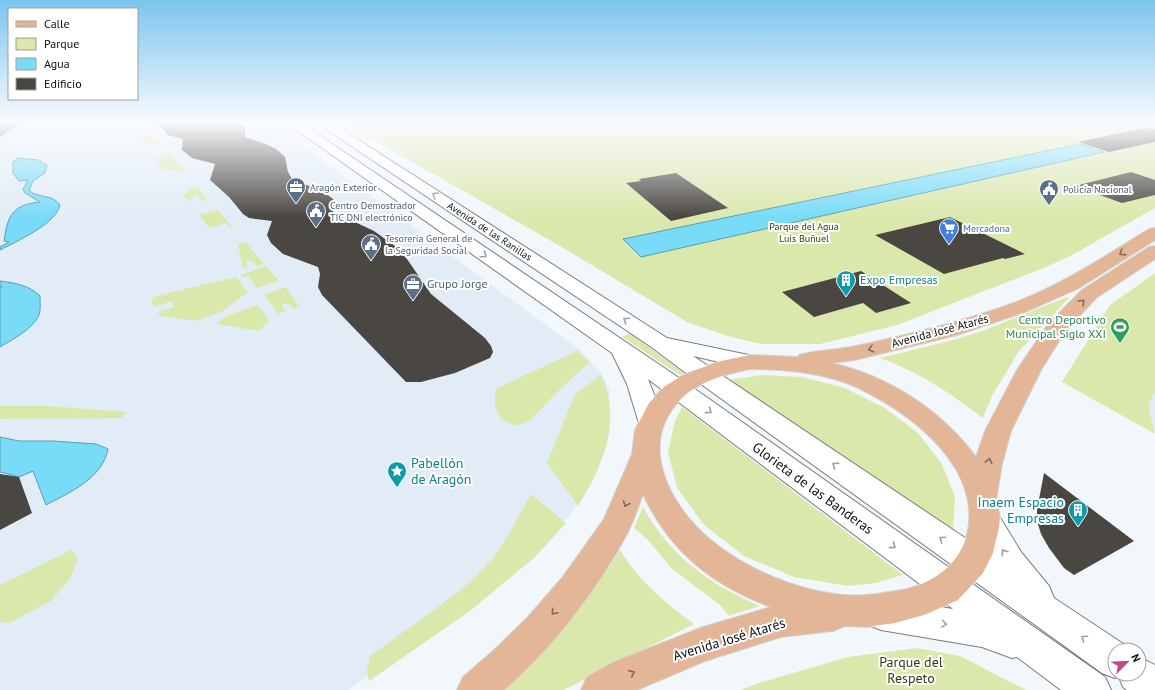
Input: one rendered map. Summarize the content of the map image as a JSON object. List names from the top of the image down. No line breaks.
{"streets":{"main road":["Avenida de las Ranillas","Avenida José Atarés","Glorieta de las Banderas"]},"crossings":[["Avenida de las Ranillas","Glorieta de las Banderas"]],"parks":["Parque del Agua Luis Buñuel","Parque del Respeto"],"places":{"office":["Aragón Exterior","Grupo Jorge"],"public building":["Policía Nacional","Centro Demostrador TIC DNI electrónico","Tesorería General de la Seguridad Social"],"supermarket":["Mercadona"],"building":["Expo Empresas","Inaem Espacio Empresas"],"sports":["Centro Deportivo Municipal Siglo XXI"],"place":["Pabellón de Aragón"]},"legend":["Calle","Parque","Agua","Edificio"],"north":"top right"}
